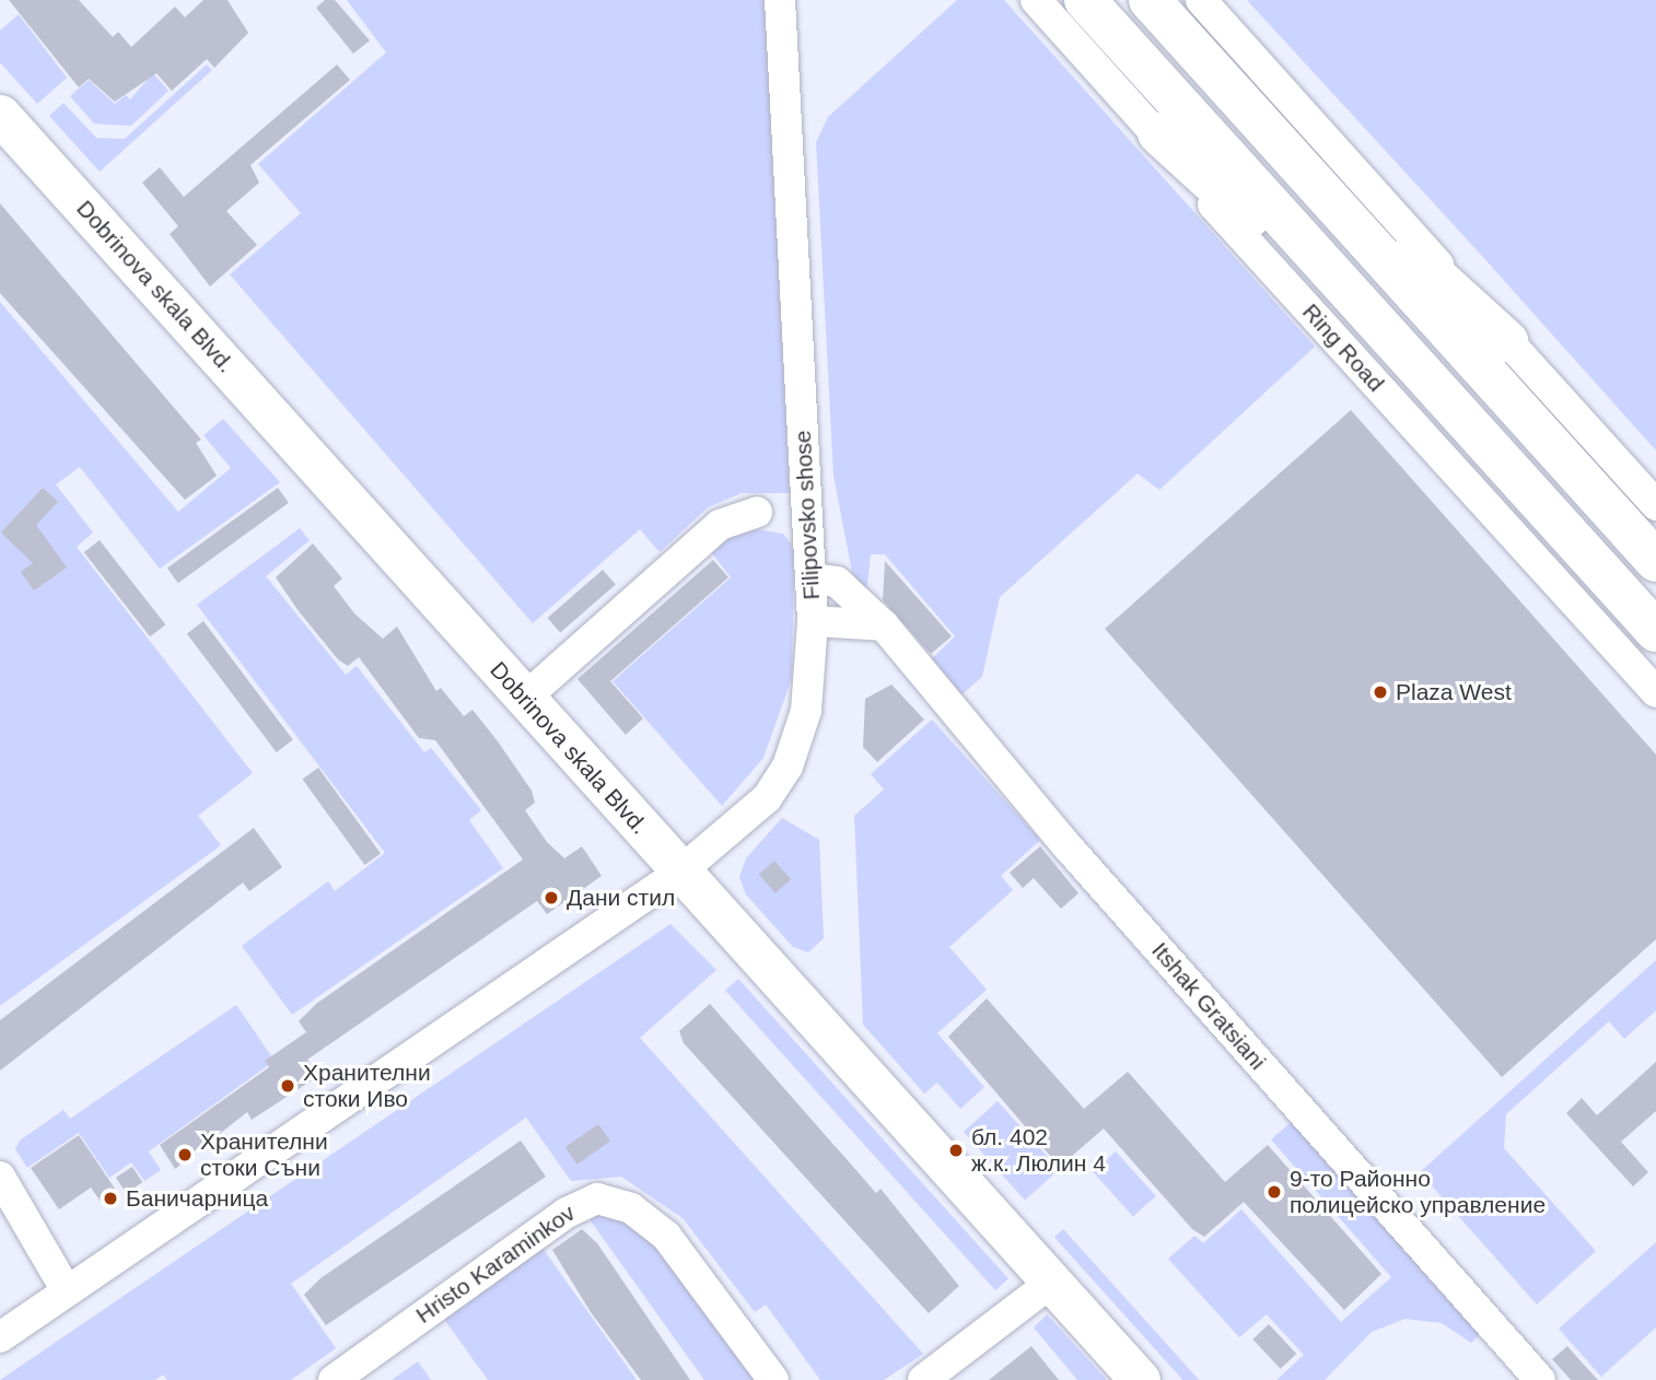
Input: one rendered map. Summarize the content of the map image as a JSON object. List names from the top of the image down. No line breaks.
{"streets":{"highway":["Ring Road"],"main road":["Dobrinova skala Blvd."],"street":["Filipovsko shose","Itshak Gratsiani","Hristo Karaminkov"]},"crossings":[["Dobrinova skala Blvd.","Filipovsko shose"],["Filipovsko shose","Itshak Gratsiani"]],"places":["Plaza West","Дани стил","Хранителни стоки Иво","бл. 402 ж.к. Люлин 4","Хранителни стоки Съни","9-то Районно полицейско управление","Баничарница"]}
